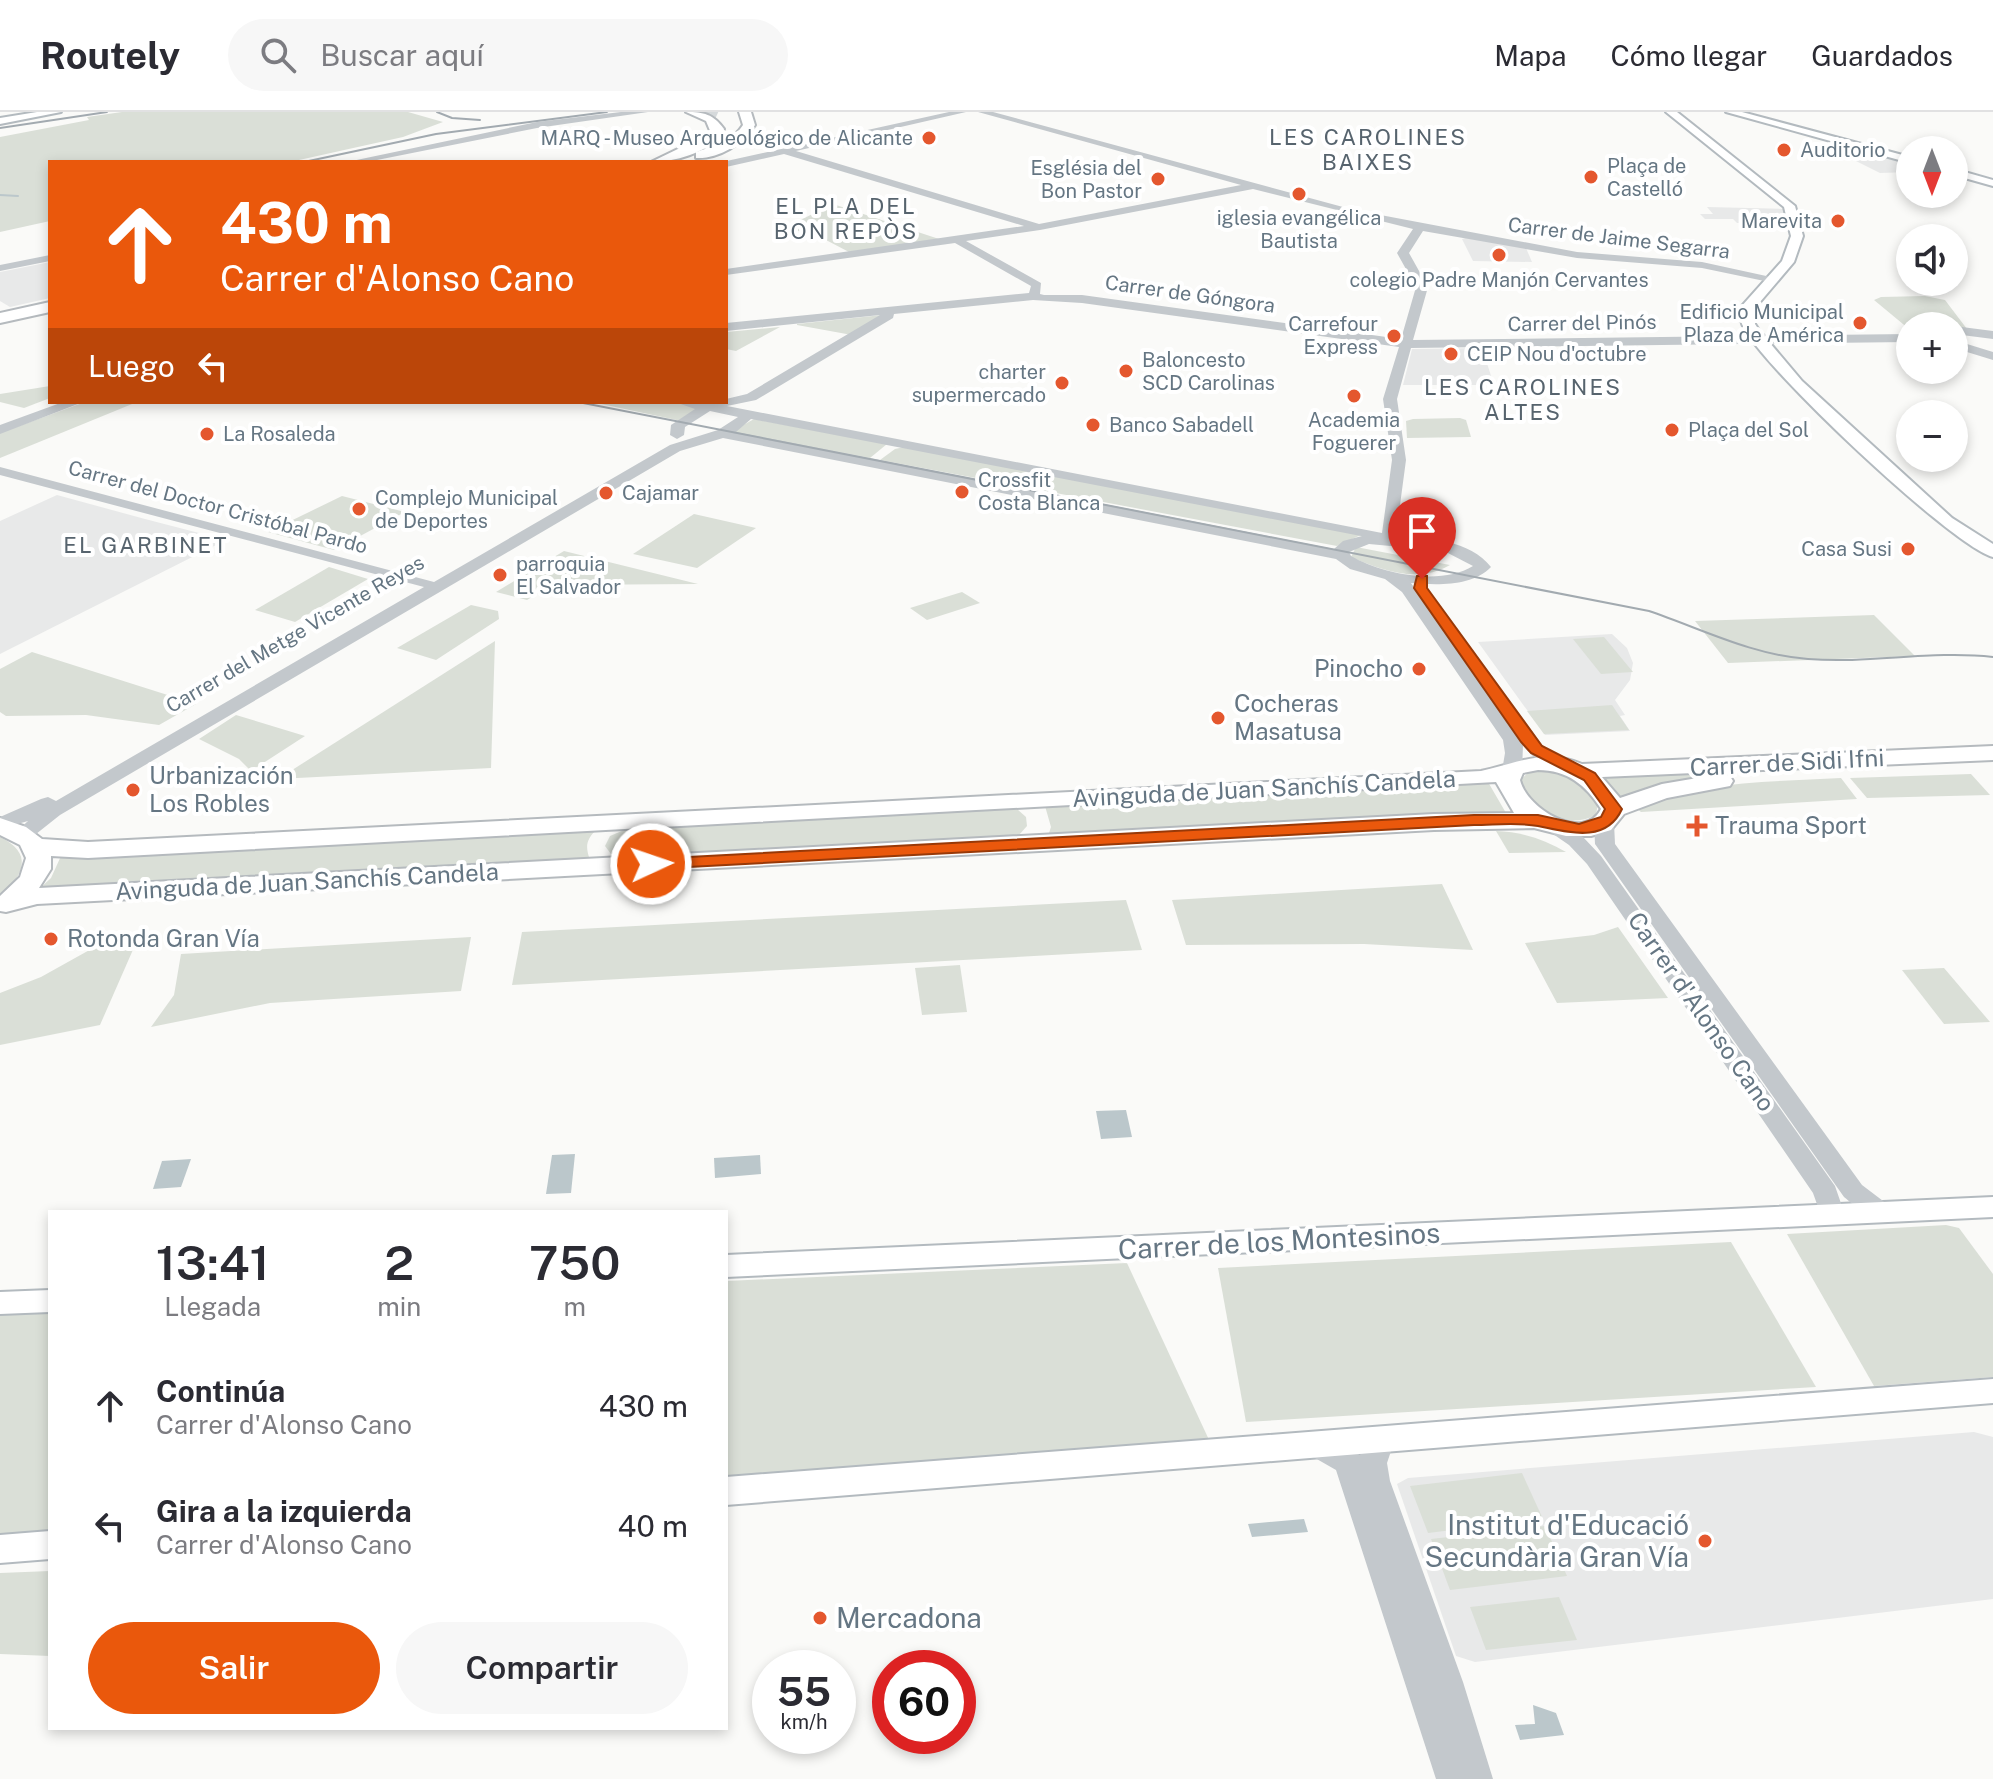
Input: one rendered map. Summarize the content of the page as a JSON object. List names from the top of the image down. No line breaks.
{"streets":{"main road":["Carrer de Sidi Ifni","Avinguda de Juan Sanchís Candela","Carrer d'Alonso Cano","Carrer de los Montesinos"],"street":["Carrer de Jaime Segarra","Carrer de Góngora","Carrer del Pinós","Carrer del Doctor Cristóbal Pardo","Carrer del Metge Vicente Reyes"]},"crossings":[["Carrer de Góngora","Carrer del Pinós"],["Carrer del Doctor Cristóbal Pardo","Carrer del Metge Vicente Reyes"],["Carrer del Metge Vicente Reyes","Avinguda de Juan Sanchís Candela"],["Carrer de Sidi Ifni","Carrer d'Alonso Cano"],["Avinguda de Juan Sanchís Candela","Carrer d'Alonso Cano"],["Carrer d'Alonso Cano","Carrer de los Montesinos"]],"districts":["LES CAROLINES BAIXES","EL PLA DEL BON REPÒS","LES CAROLINES ALTES","EL GARBINET"],"places":{"other":["MARQ - Museo Arqueológico de Alicante","Auditorio","Plaça de Castelló","Església del Bon Pastor","iglesia evangélica Bautista","Marevita","colegio Padre Manjón Cervantes","Edificio Municipal Plaza de América","Carrefour Express","CEIP Nou d'octubre","Baloncesto SCD Carolinas","charter supermercado","Academia Foguerer","Banco Sabadell","Plaça del Sol","La Rosaleda","Crossfit Costa Blanca","Cajamar","Complejo Municipal de Deportes","Casa Susi","parroquia El Salvador","Pinocho","Cocheras Masatusa","Urbanización Los Robles","Rotonda Gran Vía","Institut d'Educació Secundària Gran Vía","Mercadona"],"health":["Trauma Sport"]},"north":"bottom","page":{"header":"Routely","search":"Buscar aquí","nav":["Mapa","Cómo llegar","Guardados"],"map_buttons":["+","−"],"turn":["430 m","Carrer d'Alonso Cano"],"then":"Luego","eta":["13:41","Llegada","2","min","750","m"],"list":[{"name":"Continúa","note":"Carrer d'Alonso Cano","value":"430 m"},{"name":"Gira a la izquierda","note":"Carrer d'Alonso Cano","value":"40 m"}],"buttons":["Salir","Compartir"],"speed":"55 km/h","limit":"60"}}
